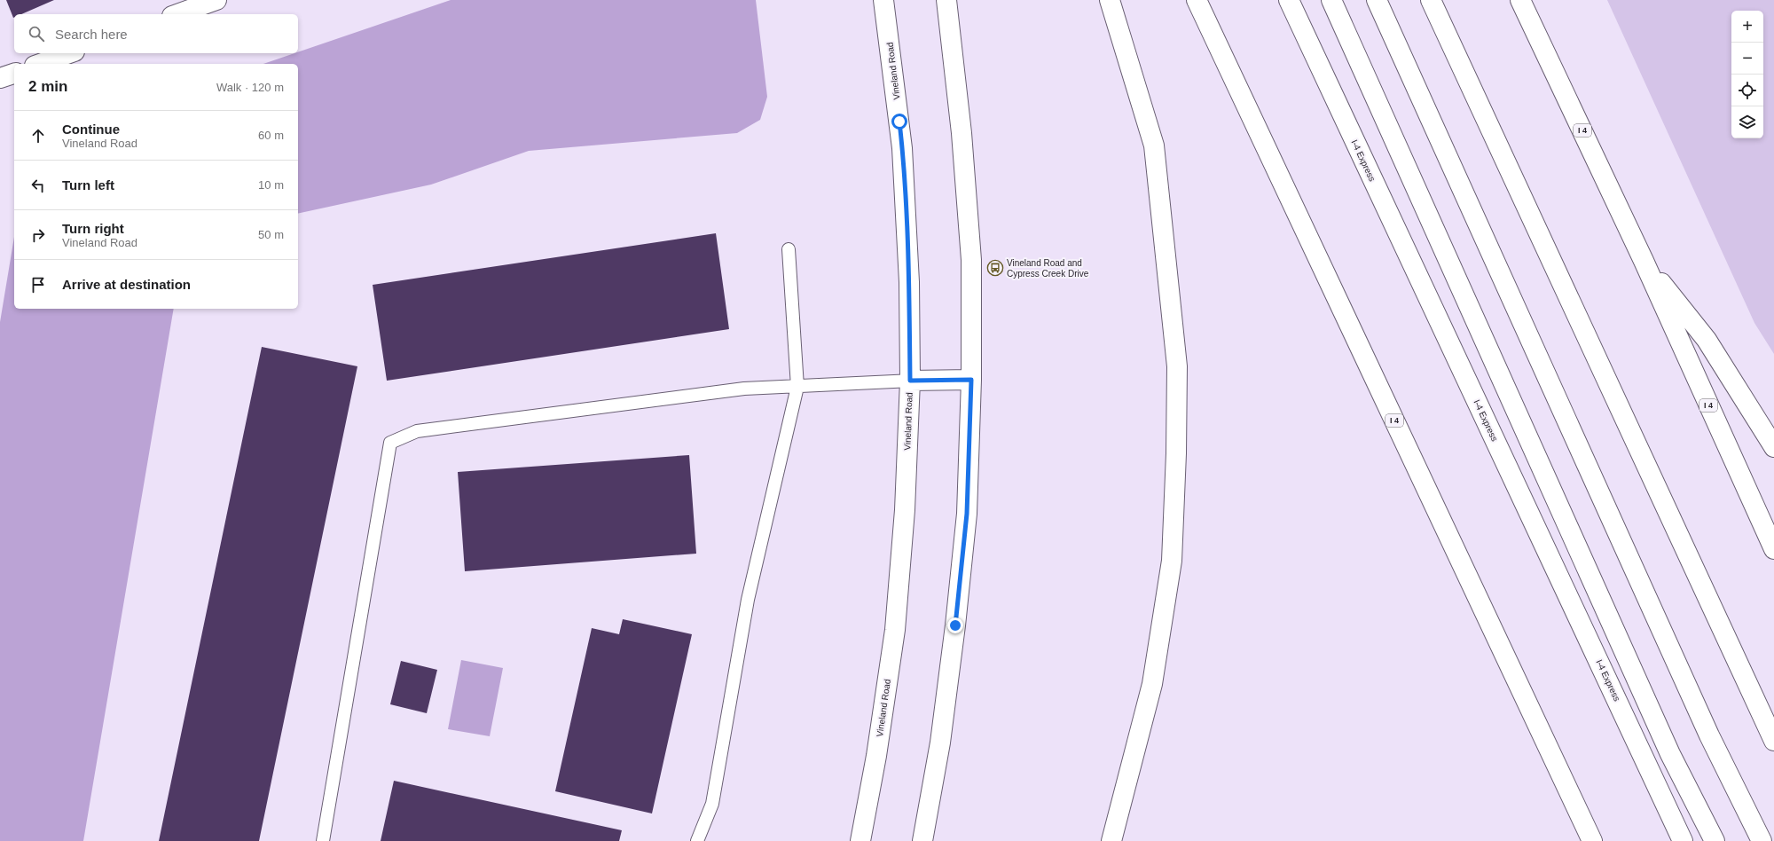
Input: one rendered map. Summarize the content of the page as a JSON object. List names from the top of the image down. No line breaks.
{"streets":{"main road":["Vineland Road","I 4","I-4 Express"]},"places":{"bus stop":["Vineland Road and Cypress Creek Drive"]},"page":{"map_buttons":["+","−"],"search":"Search here","heading":["2 min","Walk · 120 m"],"list":[["Continue","Vineland Road","60 m"],["Turn left","10 m"],["Turn right","Vineland Road","50 m"],"Arrive at destination"]}}
